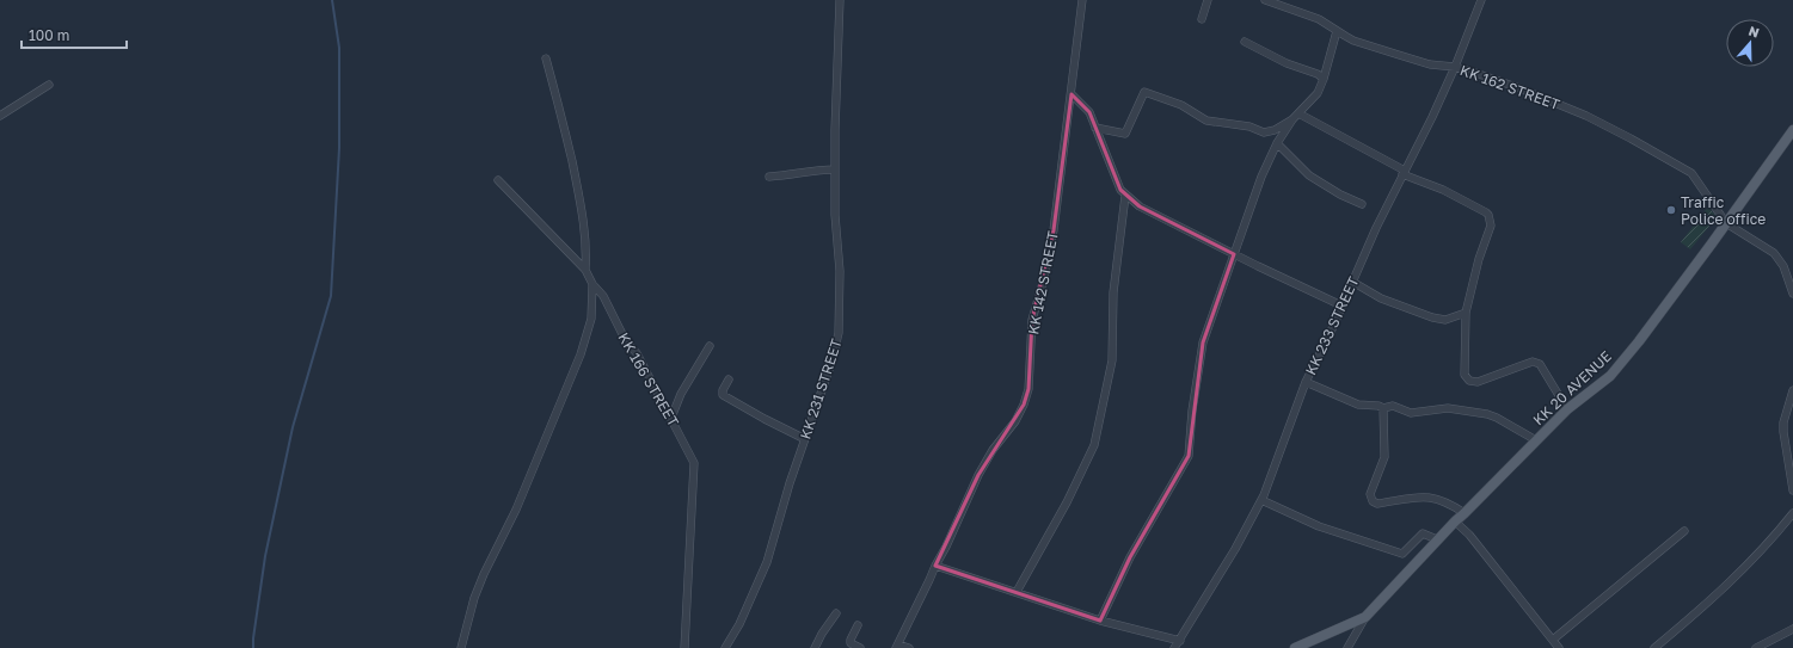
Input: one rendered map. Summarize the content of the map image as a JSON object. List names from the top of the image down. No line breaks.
{"streets":{"main road":["KK 20 AVENUE"],"street":["KK 162 STREET","KK 142 STREET","KK 233 STREET","KK 166 STREET","KK 231 STREET"]},"crossings":[["KK 162 STREET","KK 233 STREET"],["KK 162 STREET","KK 20 AVENUE"]],"places":["Traffic Police office"],"scale_bar":"100 m","north":"top"}
